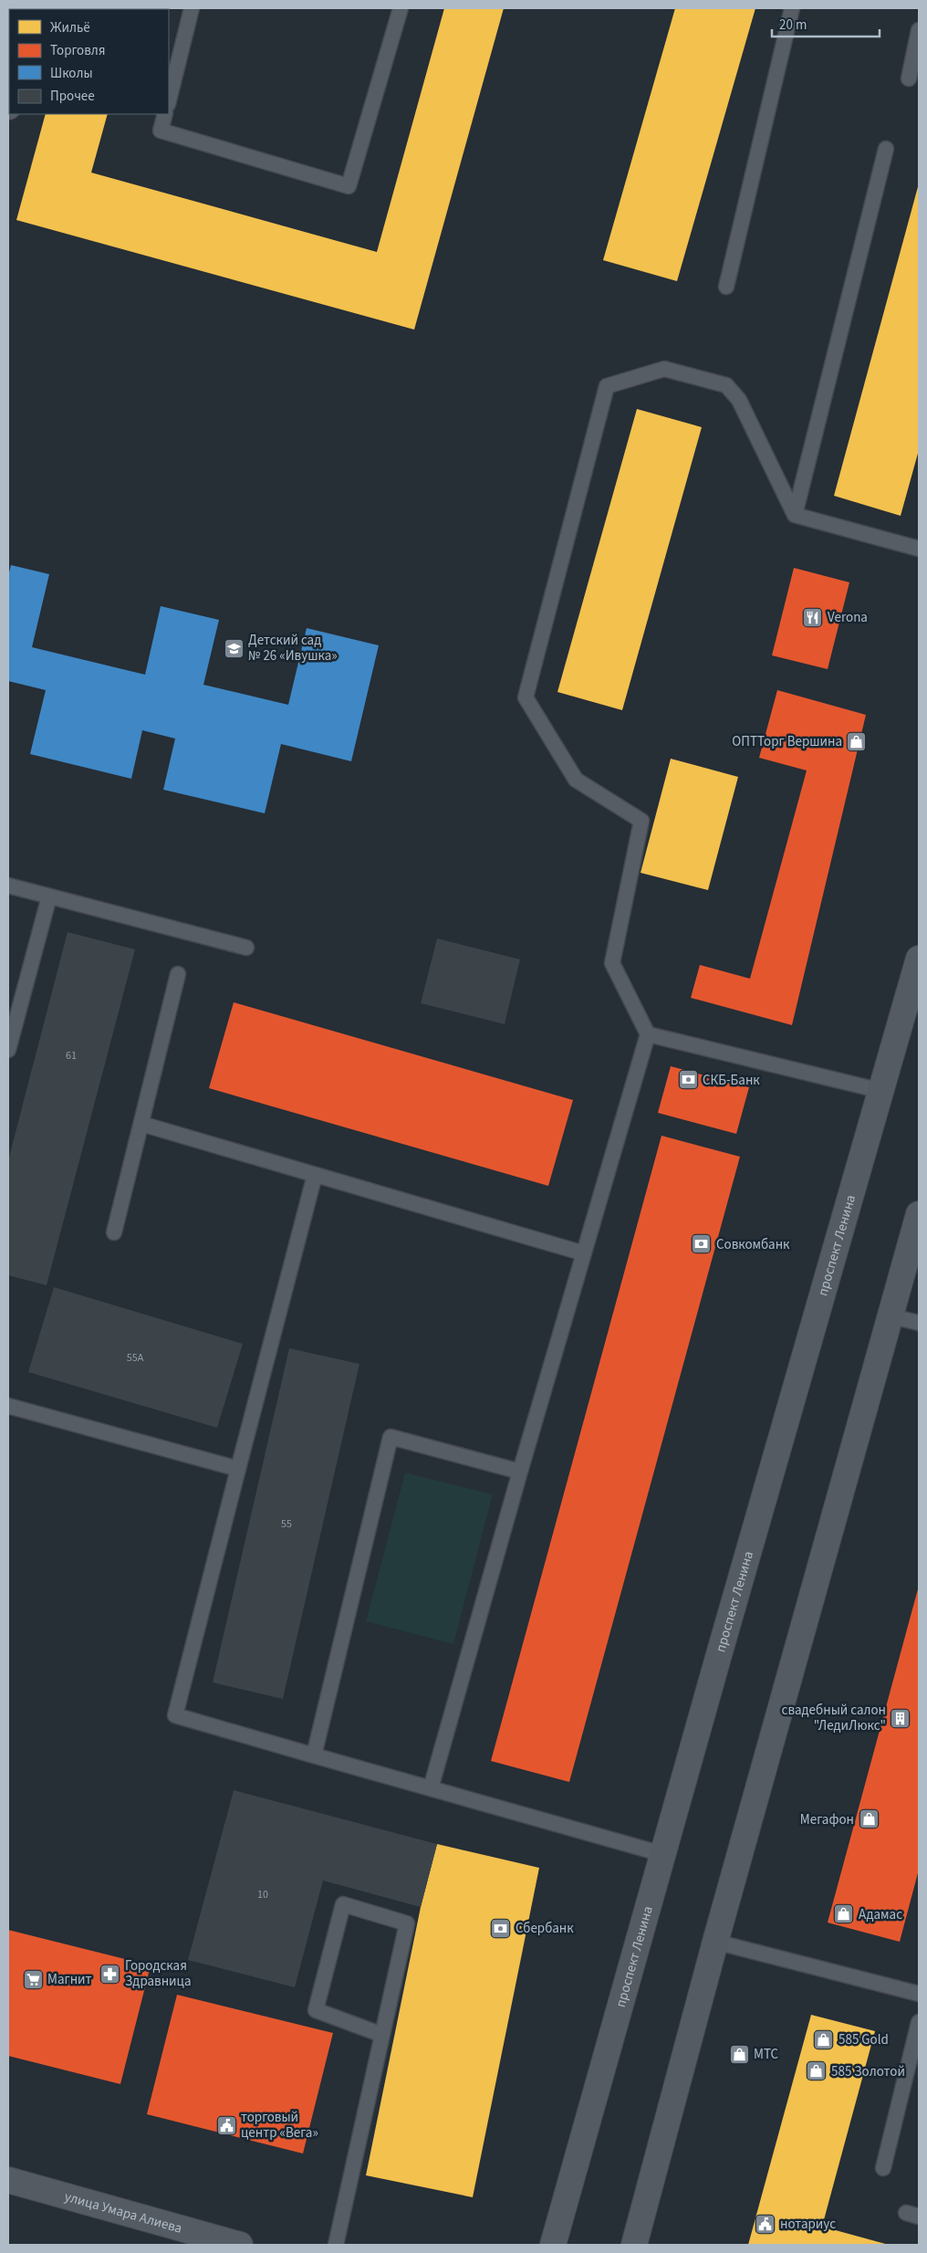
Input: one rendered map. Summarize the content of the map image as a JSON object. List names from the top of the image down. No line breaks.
{"streets":{"main road":["проспект Ленина","улица Умара Алиева"]},"places":{"restaurant":["Verona"],"school or university":["Детский сад № 26 «Ивушка»"],"shop":["ОПТТорг Вершина","Мегафон","Адамас","585 Gold","МТС","585 Золотой"],"bank":["СКБ-Банк","Совкомбанк","Сбербанк"],"building":["свадебный салон \"ЛедиЛюкс\""],"pharmacy":["Городская Здравница"],"supermarket":["Магнит"],"public building":["торговый центр «Вега»","нотариус"]},"house_numbers":["61","55А","55","10"],"legend":["Жильё","Торговля","Школы","Прочее"],"scale_bar":"20 m"}
